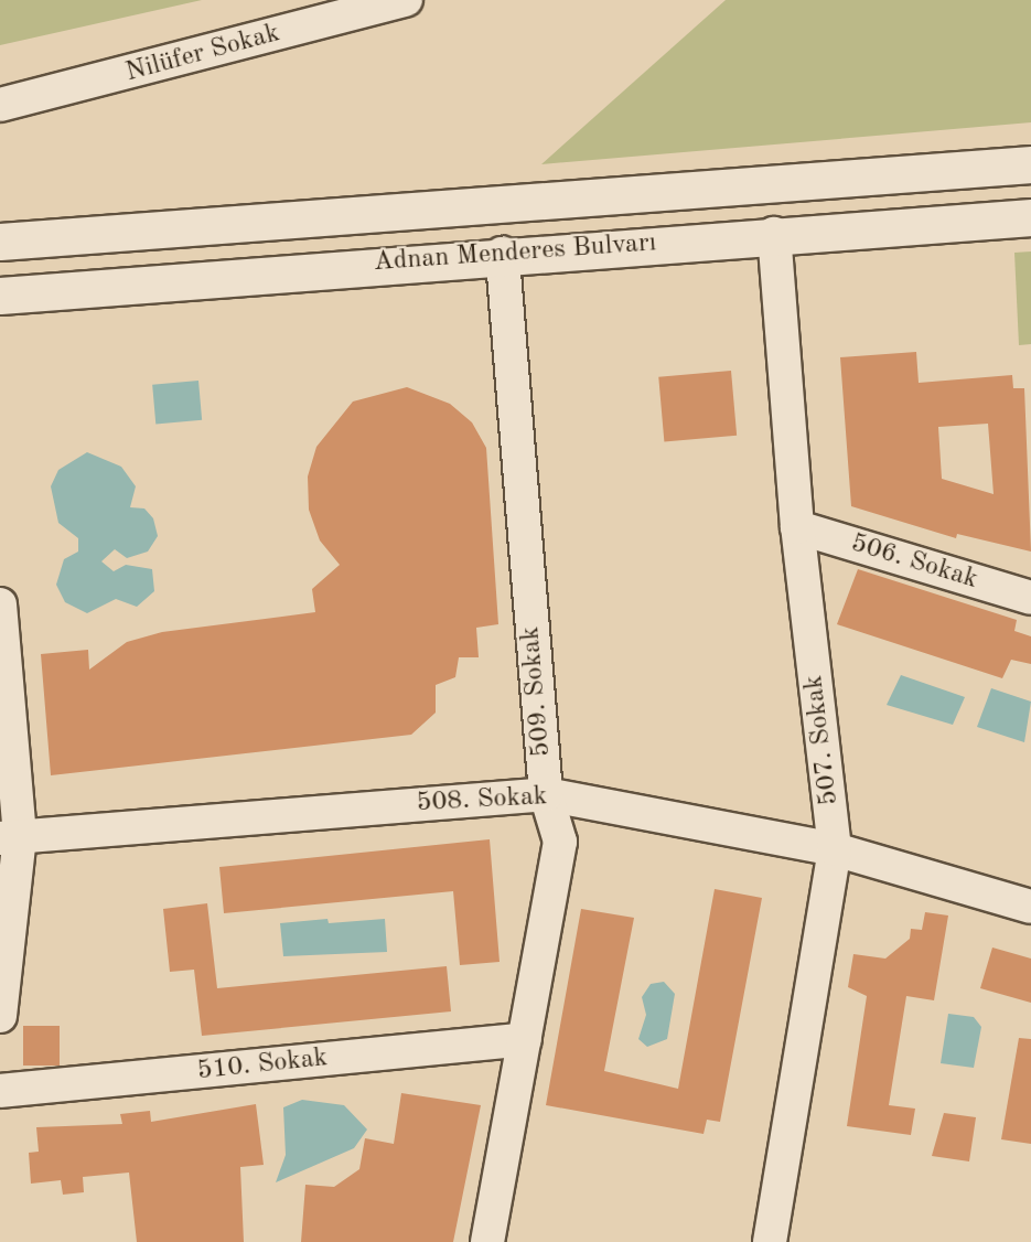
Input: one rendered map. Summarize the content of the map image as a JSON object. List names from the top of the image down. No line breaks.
{"streets":{"main road":["Adnan Menderes Bulvarı"],"street":["Nilüfer Sokak","506. Sokak","509. Sokak","507. Sokak","508. Sokak","510. Sokak"]},"crossings":[["Adnan Menderes Bulvarı","509. Sokak"],["Adnan Menderes Bulvarı","507. Sokak"],["506. Sokak","507. Sokak"],["509. Sokak","508. Sokak"],["509. Sokak","510. Sokak"],["507. Sokak","508. Sokak"]]}
